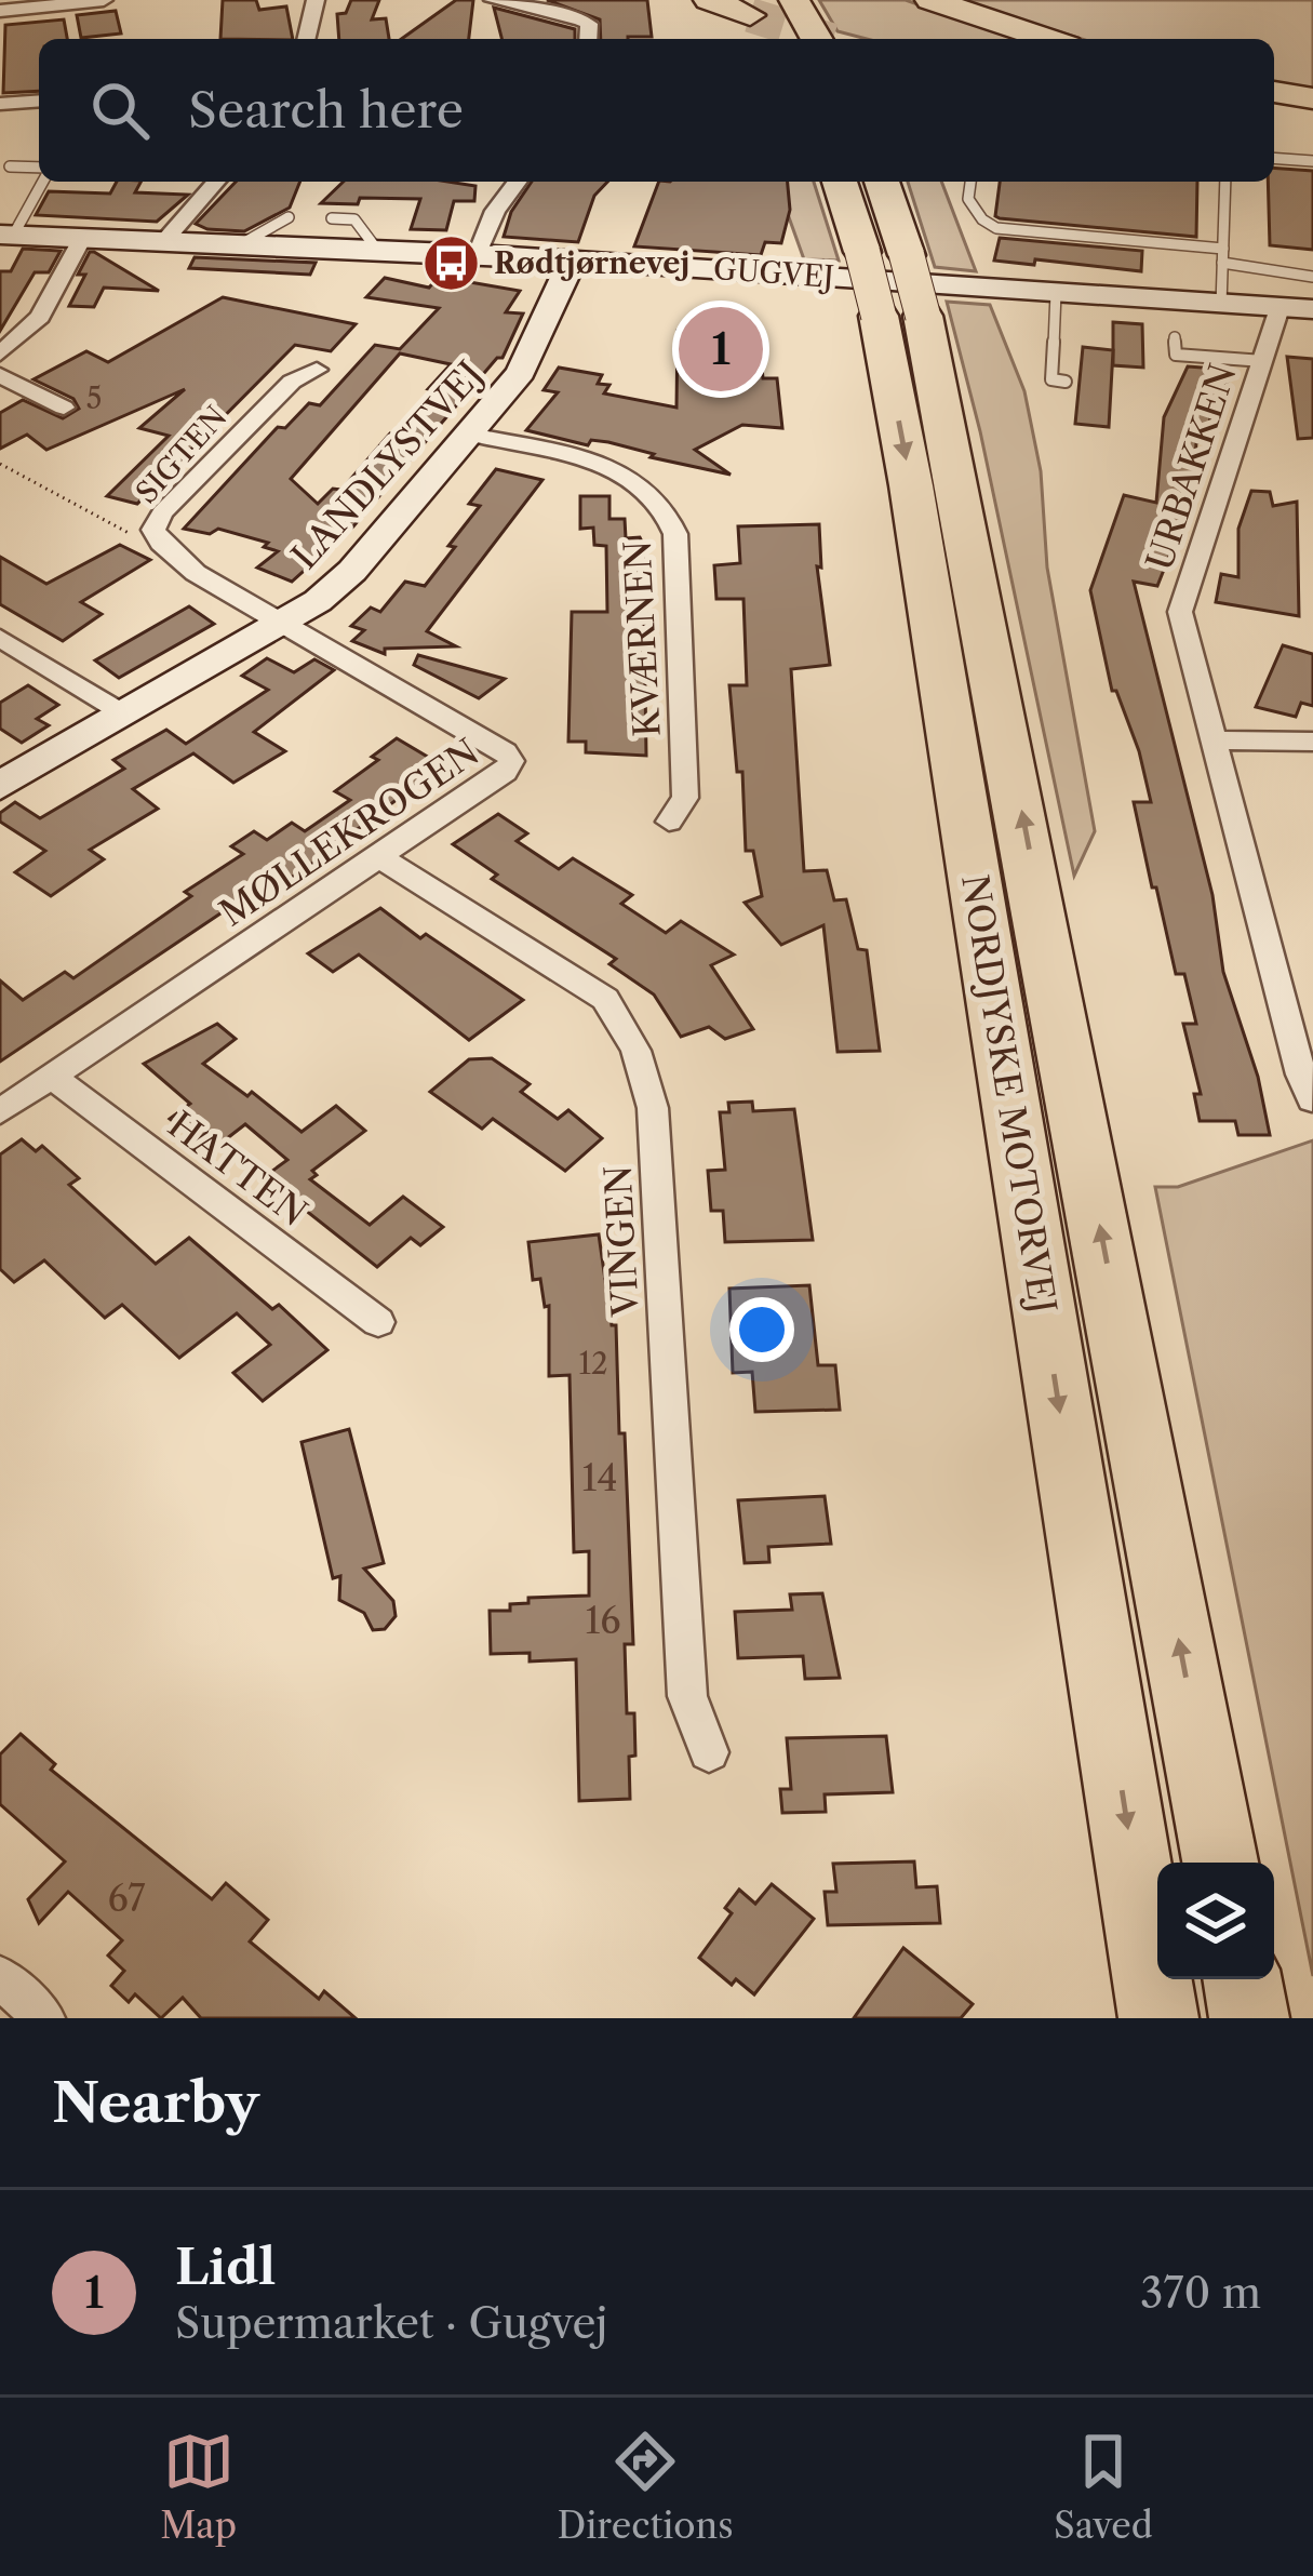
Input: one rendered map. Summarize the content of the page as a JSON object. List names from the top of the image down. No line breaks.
{"streets":{"highway":["NORDJYSKE MOTORVEJ"],"street":["GUGVEJ","SIGTEN","LANDLYSTVEJ","URBAKKEN","KVÆRNEN","MØLLEKROGEN","HATTEN","VINGEN"]},"crossings":[["GUGVEJ","LANDLYSTVEJ"],["GUGVEJ","URBAKKEN"],["SIGTEN","LANDLYSTVEJ"],["SIGTEN","MØLLEKROGEN"],["LANDLYSTVEJ","KVÆRNEN"],["LANDLYSTVEJ","MØLLEKROGEN"],["MØLLEKROGEN","HATTEN"],["MØLLEKROGEN","VINGEN"]],"places":{"bus stop":["Rødtjørnevej"]},"house_numbers":["5","12","14","16","67"],"page":{"search":"Search here","pins":"1","heading":"Nearby","list":[{"mark":"1","name":"Lidl","note":"Supermarket · Gugvej","value":"370 m"}],"nav":["Map","Directions","Saved"]}}
